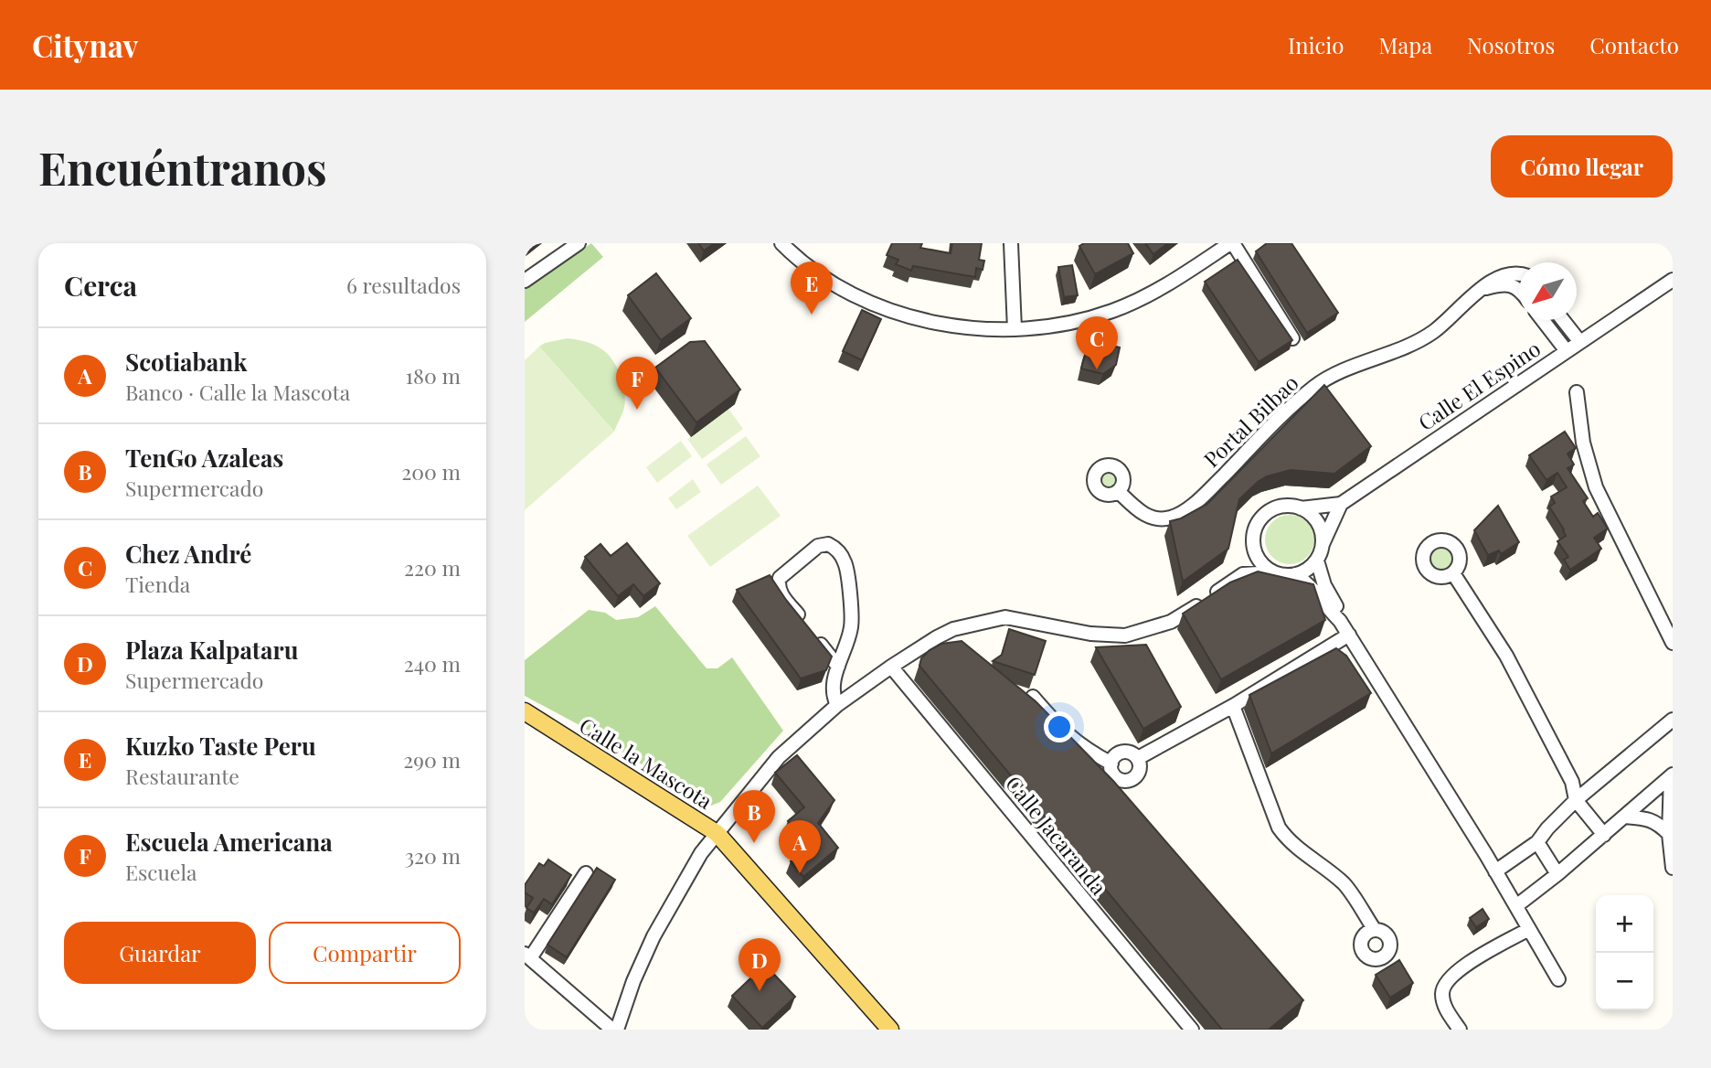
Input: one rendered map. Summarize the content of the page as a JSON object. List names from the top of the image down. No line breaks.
{"streets":{"main road":["Calle la Mascota"],"street":["Calle El Espino","Portal Bilbao","Calle Jacaranda"]},"north":"bottom left","page":{"header":"Citynav","nav":["Inicio","Mapa","Nosotros","Contacto"],"buttons":["Cómo llegar",["Guardar","Compartir"]],"title":"Encuéntranos","heading":["Cerca","6 resultados"],"pins":["E","C","F","B","A","D"],"list":[{"mark":"A","name":"Scotiabank","note":"Banco · Calle la Mascota","value":"180 m"},{"mark":"B","name":"TenGo Azaleas","note":"Supermercado","value":"200 m"},{"mark":"C","name":"Chez André","note":"Tienda","value":"220 m"},{"mark":"D","name":"Plaza Kalpataru","note":"Supermercado","value":"240 m"},{"mark":"E","name":"Kuzko Taste Peru","note":"Restaurante","value":"290 m"},{"mark":"F","name":"Escuela Americana","note":"Escuela","value":"320 m"}],"map_buttons":["+","−"]}}
